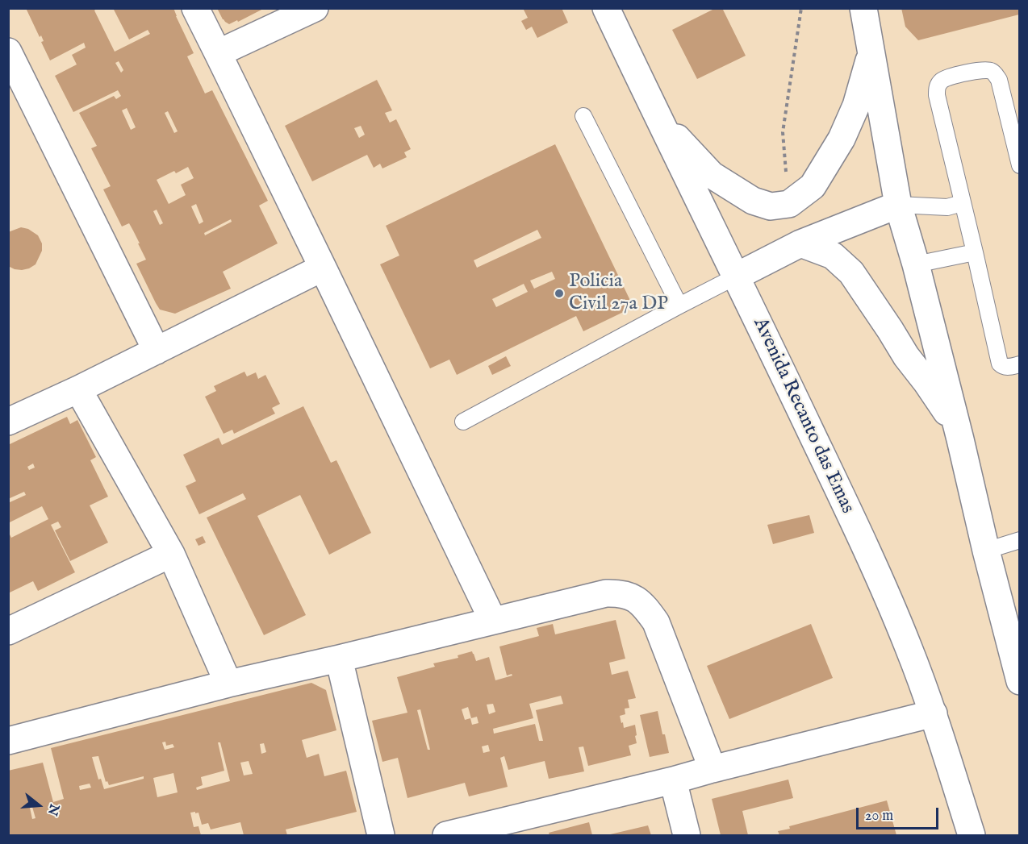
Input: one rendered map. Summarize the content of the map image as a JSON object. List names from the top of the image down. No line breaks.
{"streets":{"street":["Avenida Recanto das Emas"]},"places":["Policia Civil 27a DP"],"scale_bar":"20 m","north":"right"}
